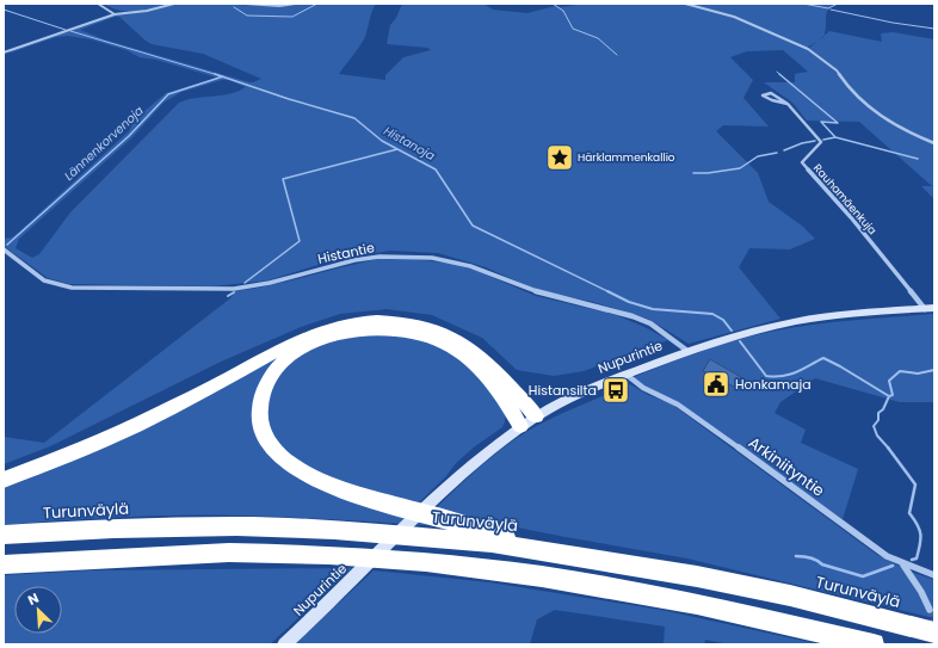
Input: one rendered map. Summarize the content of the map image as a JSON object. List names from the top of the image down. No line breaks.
{"streets":{"highway":["Turunväylä"],"main road":["Nupurintie"],"street":["Rauhamäenkuja","Histantie","Arkiniityntie"]},"crossings":[["Rauhamäenkuja","Nupurintie"],["Histantie","Nupurintie"],["Nupurintie","Arkiniityntie"]],"water":["Lännenkorvenoja","Histanoja"],"places":{"place":["Härklammenkallio"],"public building":["Honkamaja"],"bus stop":["Histansilta"]},"north":"top left"}
